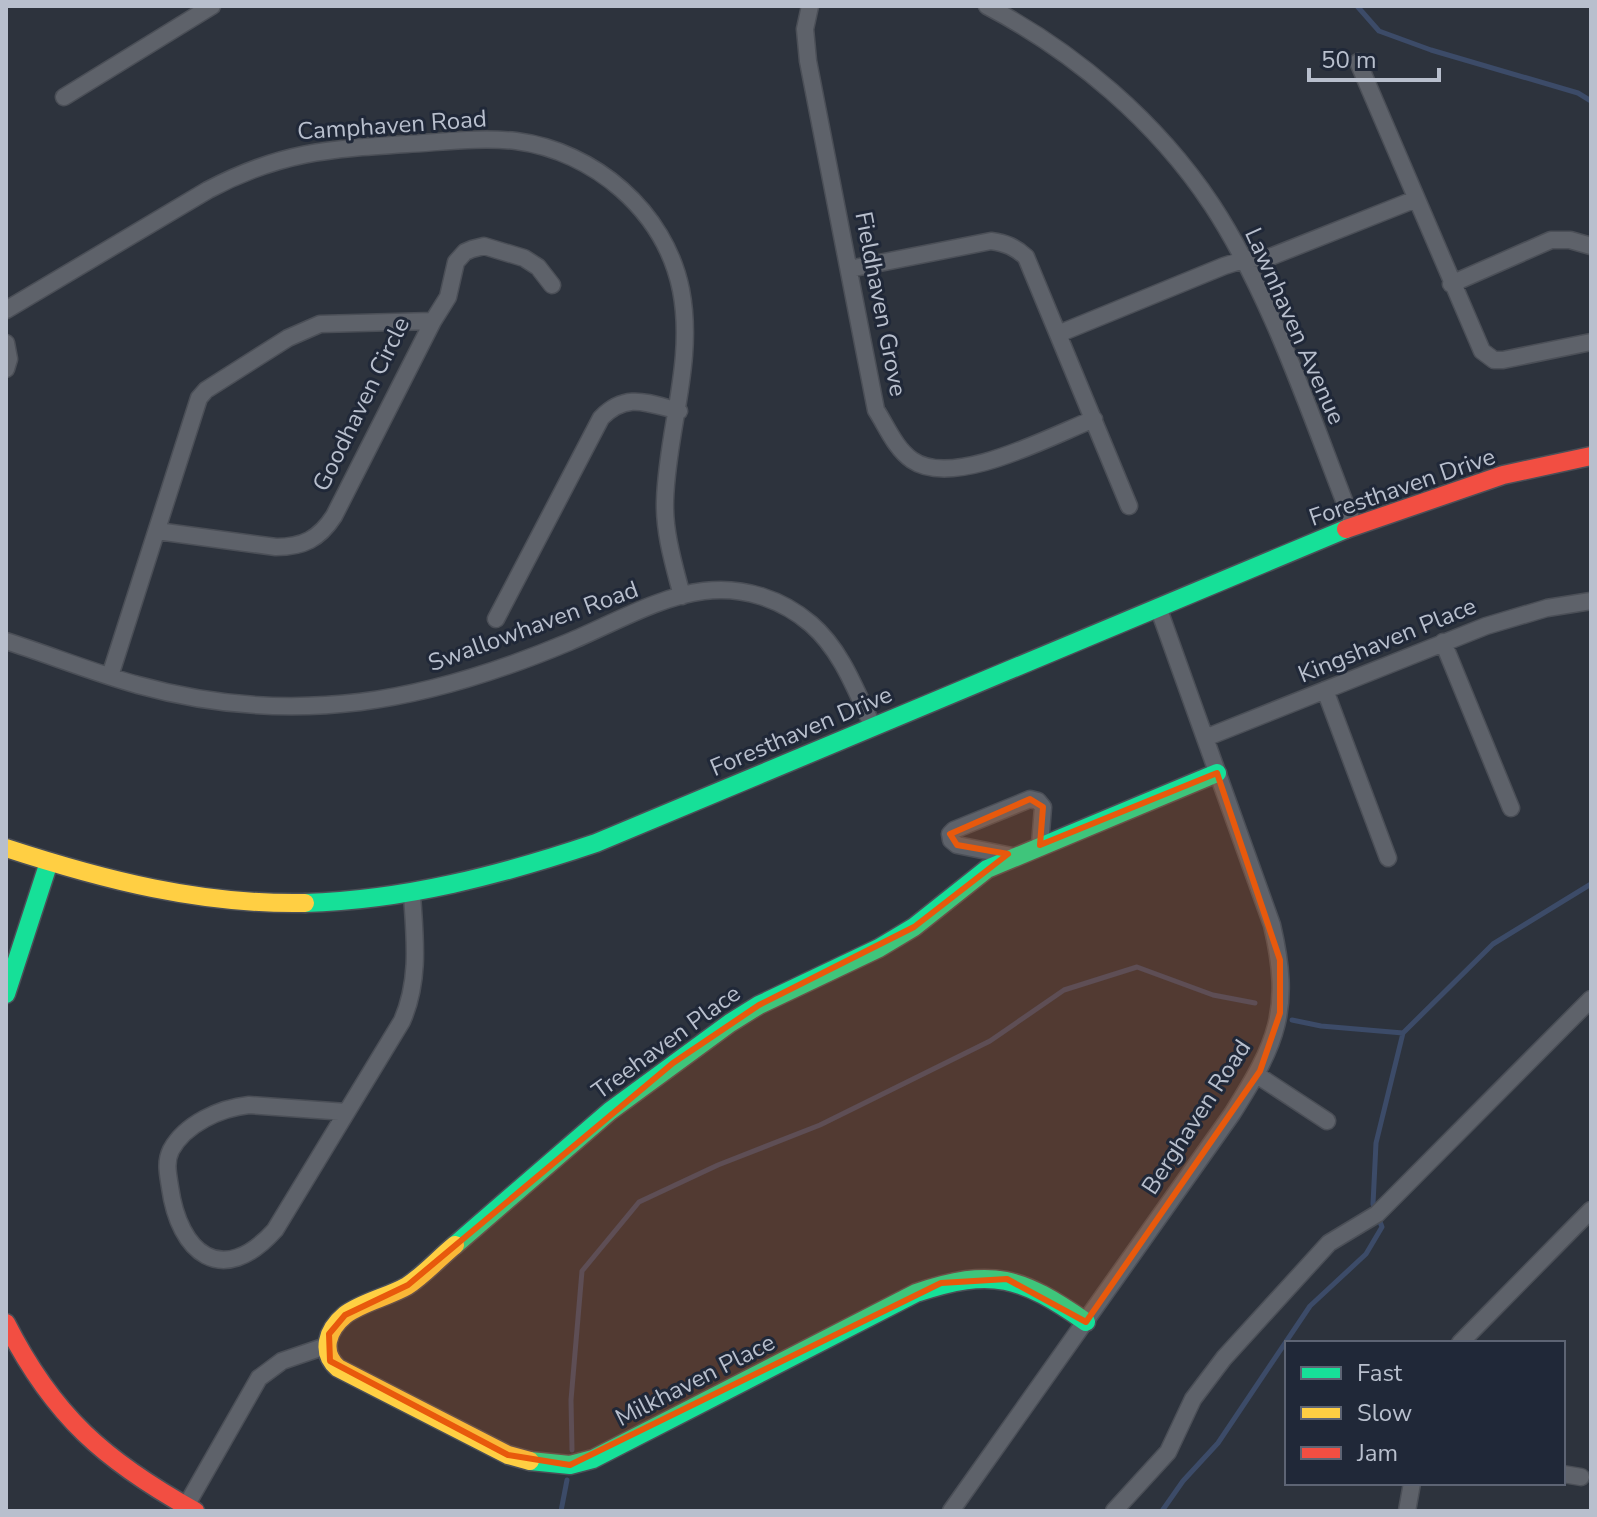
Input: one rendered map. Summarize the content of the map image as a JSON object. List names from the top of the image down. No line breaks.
{"streets":{"street":["Camphaven Road","Fieldhaven Grove","Lawnhaven Avenue","Goodhaven Circle","Foresthaven Drive","Swallowhaven Road","Kingshaven Place","Treehaven Place","Berghaven Road","Milkhaven Place"]},"crossings":[["Camphaven Road","Swallowhaven Road"],["Lawnhaven Avenue","Foresthaven Drive"],["Goodhaven Circle","Swallowhaven Road"],["Foresthaven Drive","Swallowhaven Road"],["Foresthaven Drive","Berghaven Road"],["Kingshaven Place","Berghaven Road"],["Treehaven Place","Berghaven Road"],["Treehaven Place","Milkhaven Place"],["Berghaven Road","Milkhaven Place"]],"legend":["Fast","Slow","Jam"],"scale_bar":"50 m"}
